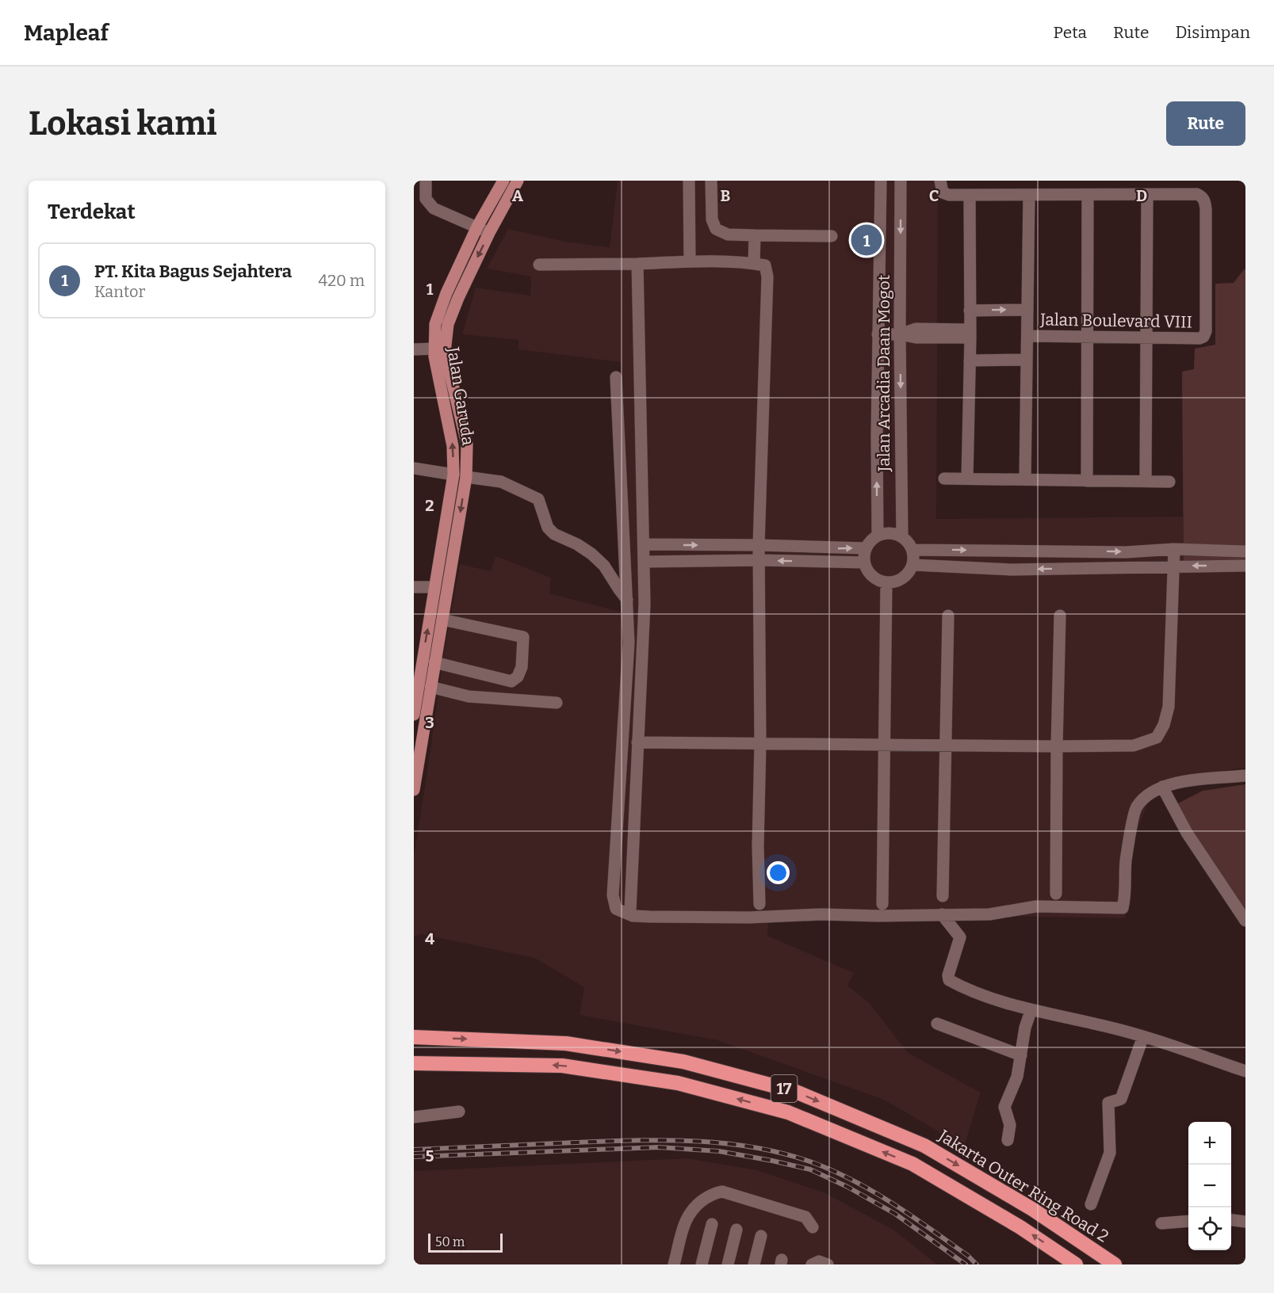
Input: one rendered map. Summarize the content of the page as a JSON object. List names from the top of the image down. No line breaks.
{"streets":{"highway":["17","Jakarta Outer Ring Road 2"],"main road":["Jalan Garuda"],"street":["Jalan Boulevard VIII","Jalan Arcadia Daan Mogot"]},"scale_bar":"50 m","page":{"header":"Mapleaf","nav":["Peta","Rute","Disimpan"],"buttons":"Rute","title":"Lokasi kami","heading":"Terdekat","pins":"1","list":[{"mark":"1","name":"PT. Kita Bagus Sejahtera","note":"Kantor","value":"420 m"}],"map_buttons":["+","−"],"scale":"50 m"},"grid":{"columns":["A","B","C","D"],"rows":["1","2","3","4","5"]}}
